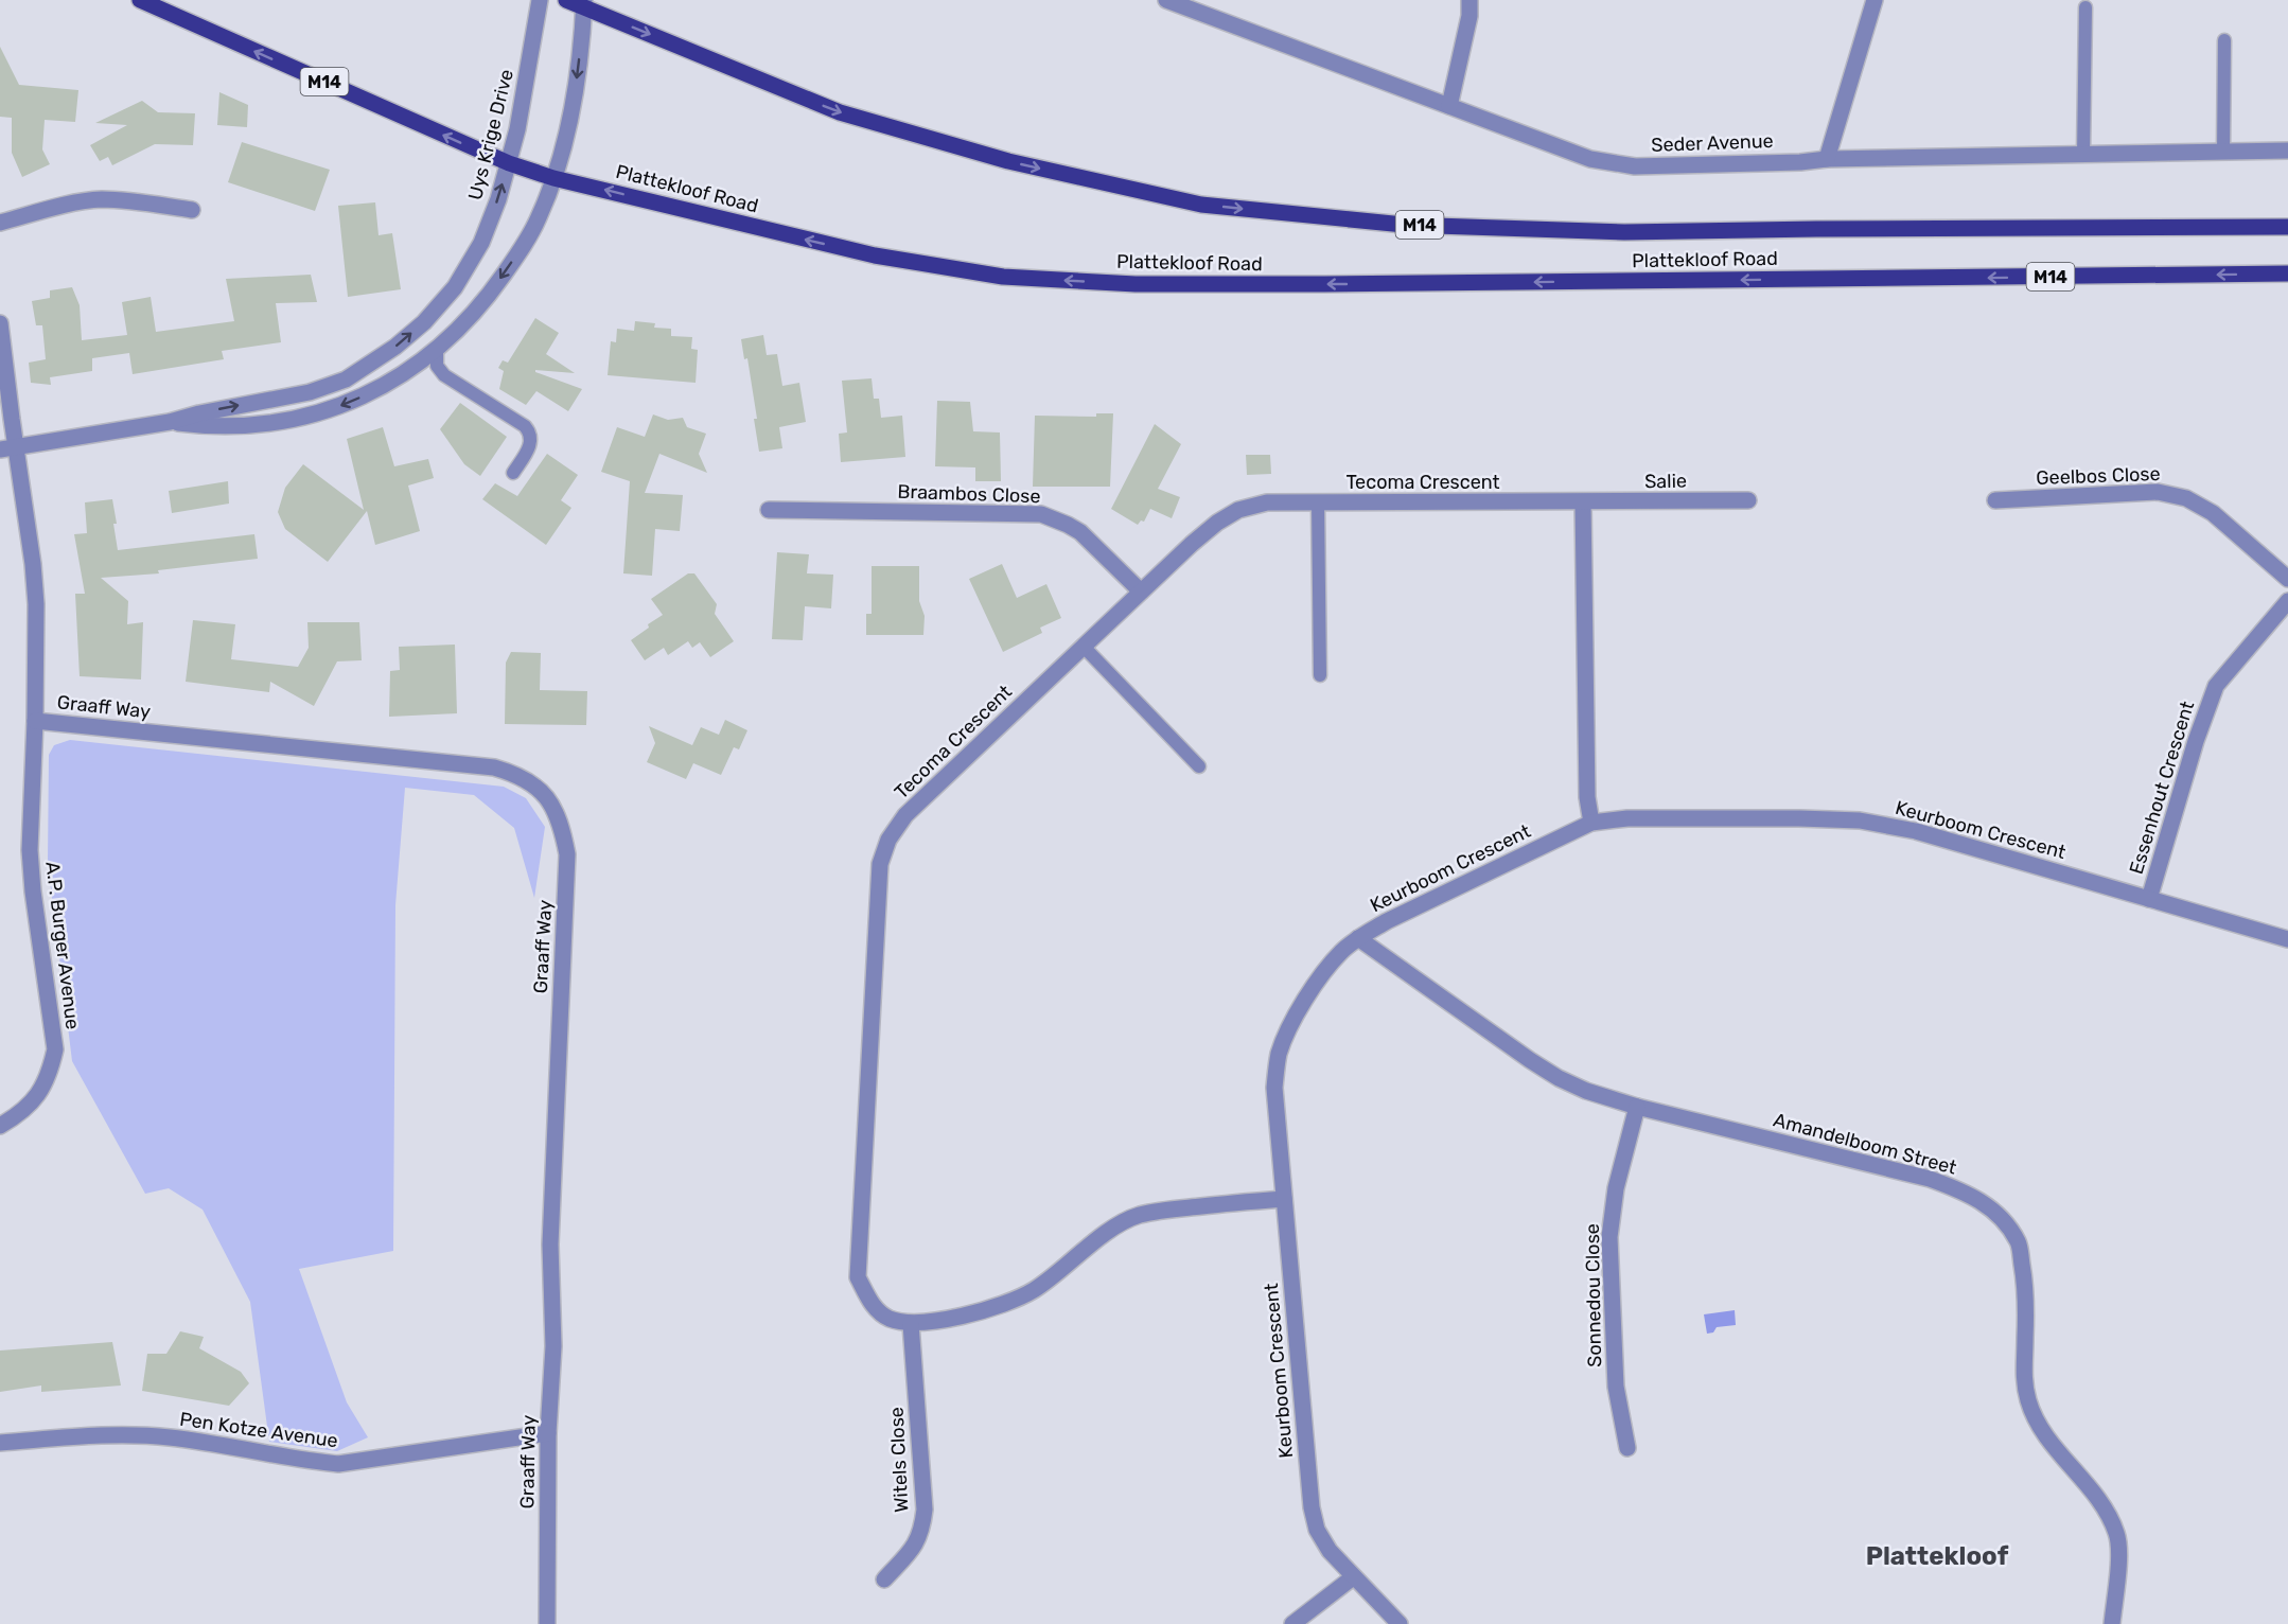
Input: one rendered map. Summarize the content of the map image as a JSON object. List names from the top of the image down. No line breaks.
{"streets":{"main road":["M14","Plattekloof Road"],"street":["Uys Krige Drive","Seder Avenue","Geelbos Close","Salie","Tecoma Crescent","Braambos Close","Graaff Way","Essenhout Crescent","Keurboom Crescent","A.P. Burger Avenue","Amandelboom Street","Sonnedou Close","Pen Kotze Avenue","Witels Close"]},"crossings":[["Uys Krige Drive","Plattekloof Road"],["Uys Krige Drive","A.P. Burger Avenue"],["Salie","Tecoma Crescent"],["Tecoma Crescent","Braambos Close"],["Tecoma Crescent","Witels Close"],["Graaff Way","A.P. Burger Avenue"],["Graaff Way","Pen Kotze Avenue"],["Essenhout Crescent","Keurboom Crescent"],["Keurboom Crescent","Amandelboom Street"],["Amandelboom Street","Sonnedou Close"]],"districts":["Plattekloof"]}
